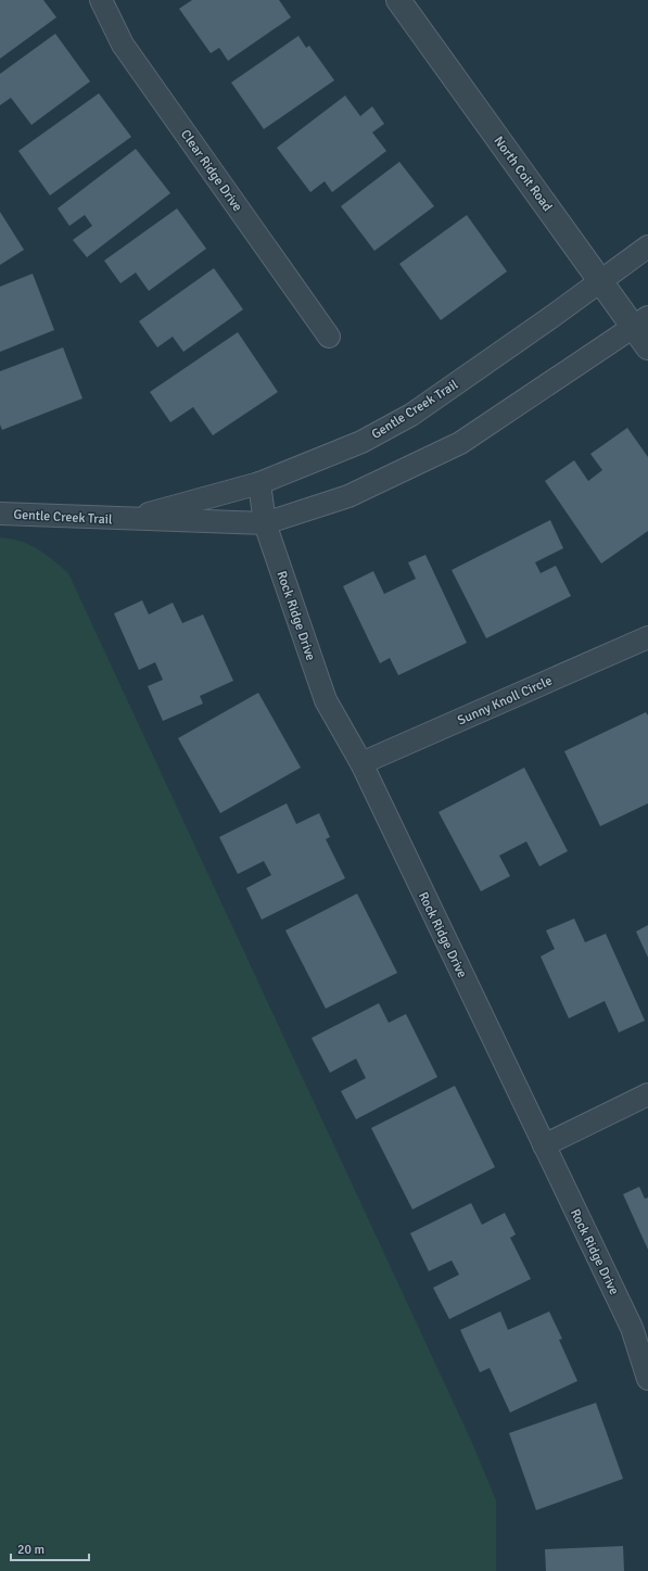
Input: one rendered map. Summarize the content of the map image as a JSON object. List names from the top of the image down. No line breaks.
{"streets":{"street":["Clear Ridge Drive","North Coit Road","Gentle Creek Trail","Rock Ridge Drive","Sunny Knoll Circle"]},"crossings":[["North Coit Road","Gentle Creek Trail"],["Gentle Creek Trail","Rock Ridge Drive"],["Rock Ridge Drive","Sunny Knoll Circle"]],"scale_bar":"20 m"}
